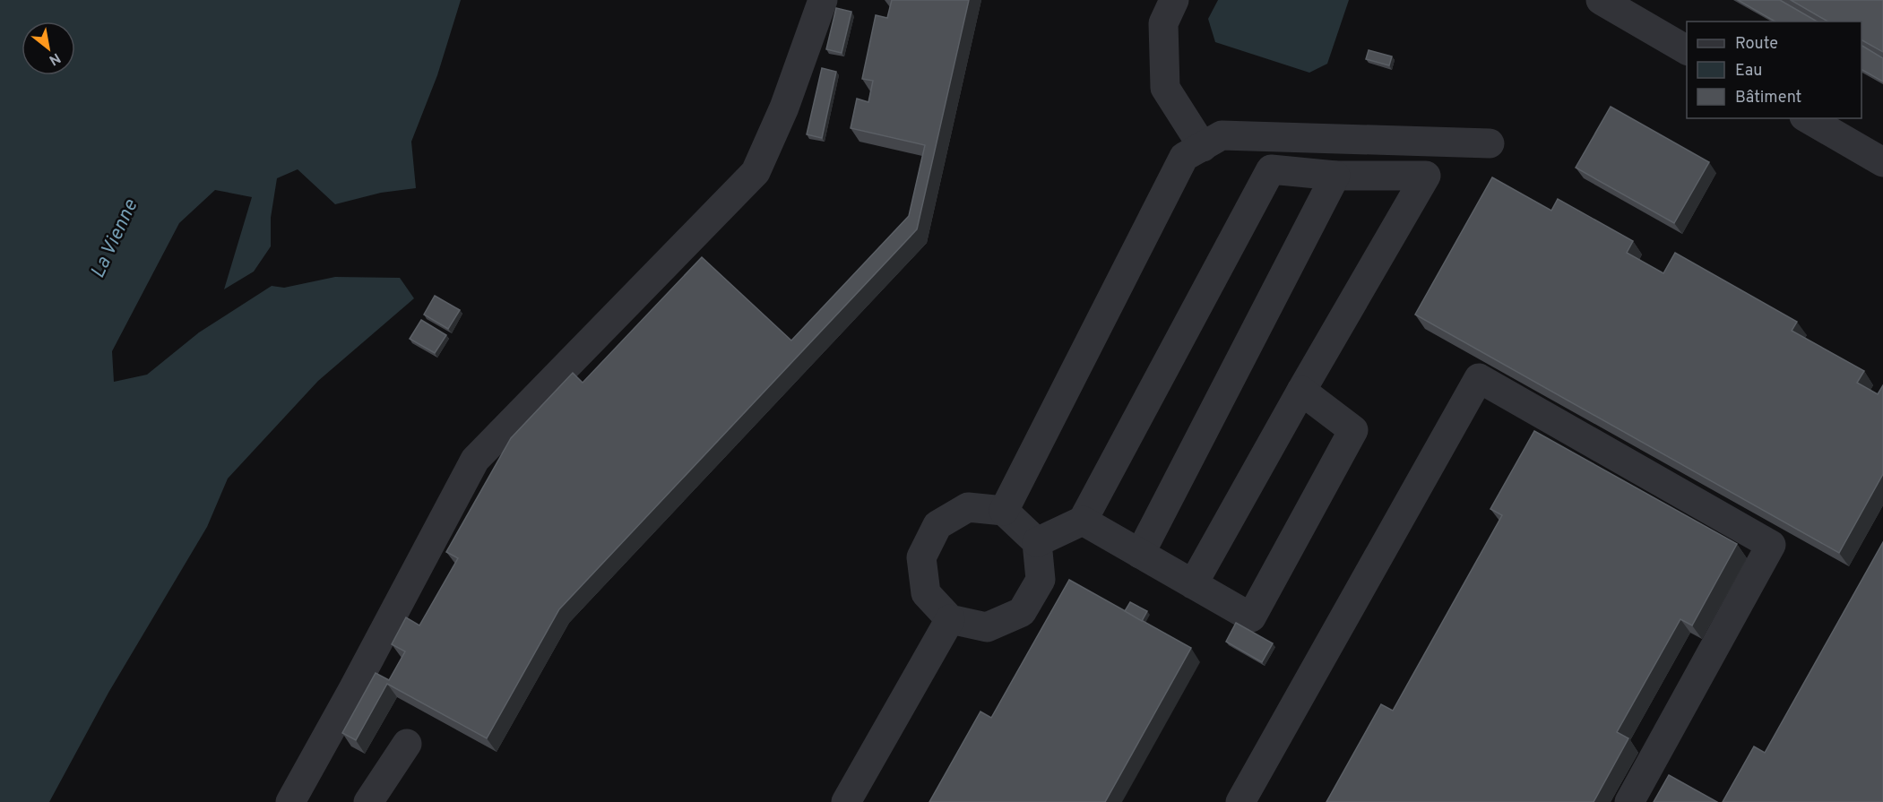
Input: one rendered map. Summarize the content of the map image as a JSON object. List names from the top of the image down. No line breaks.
{"water":["La Vienne"],"legend":["Route","Eau","Bâtiment"],"north":"bottom right"}
